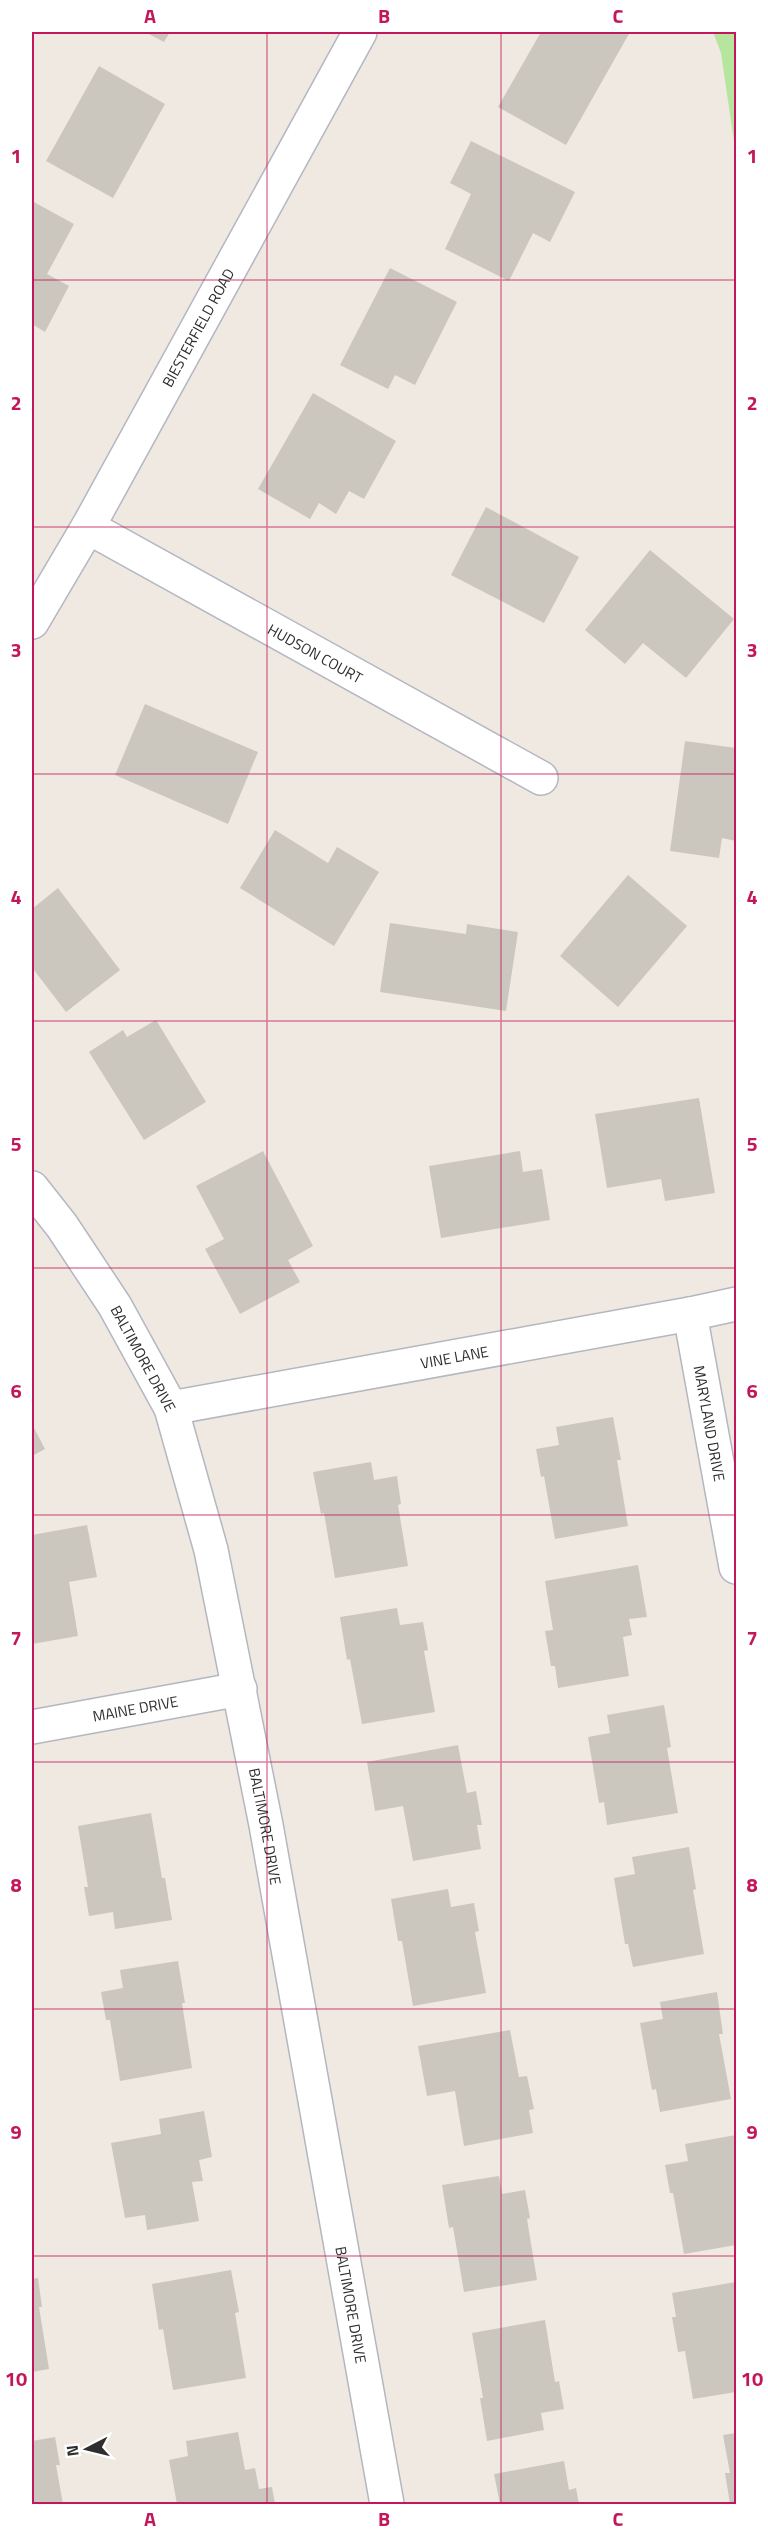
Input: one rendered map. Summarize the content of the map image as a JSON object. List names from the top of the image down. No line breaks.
{"streets":{"street":["BIESTERFIELD ROAD","HUDSON COURT","VINE LANE","BALTIMORE DRIVE","MARYLAND DRIVE","MAINE DRIVE"]},"crossings":[["BIESTERFIELD ROAD","HUDSON COURT"],["VINE LANE","BALTIMORE DRIVE"],["VINE LANE","MARYLAND DRIVE"],["BALTIMORE DRIVE","MAINE DRIVE"]],"north":"left","grid":{"columns":["A","B","C"],"rows":["1","2","3","4","5","6","7","8","9","10"]}}
